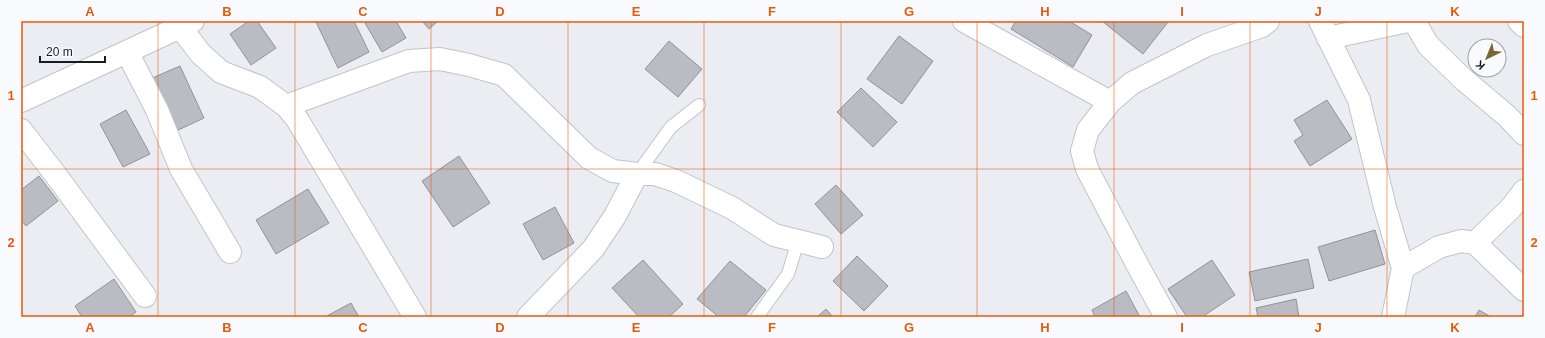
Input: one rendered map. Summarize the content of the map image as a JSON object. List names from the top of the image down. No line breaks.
{"scale_bar":"20 m","north":"bottom left","grid":{"columns":["A","B","C","D","E","F","G","H","I","J","K"],"rows":["1","2"]}}
